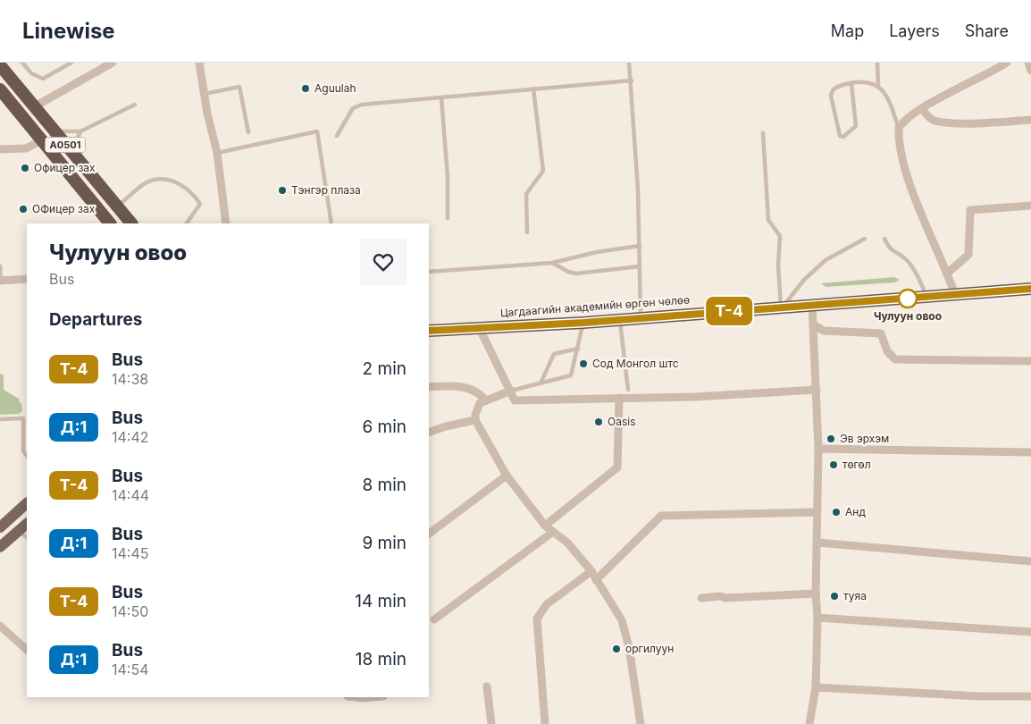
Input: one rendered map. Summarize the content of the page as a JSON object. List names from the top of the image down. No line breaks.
{"streets":{"highway":["A0501","Цагдаагийн академийн өргөн чөлөө"]},"places":["Aguulah","Офицер зах","Тэнгэр плаза","ОФицер зах","Чулуун овоо","Сод Монгол штс","Oasis","Эв эрхэм","төгөл","Анд","туяа","оргилуун"],"lines":["bus line Т-4"],"page":{"header":"Linewise","nav":["Map","Layers","Share"],"on_map":"Т-4","heading":[["Чулуун овоо","Bus"],"Departures"],"list":[{"mark":"Т-4","name":"Bus","note":"14:38","value":"2 min"},{"mark":"Д:1","name":"Bus","note":"14:42","value":"6 min"},{"mark":"Т-4","name":"Bus","note":"14:44","value":"8 min"},{"mark":"Д:1","name":"Bus","note":"14:45","value":"9 min"},{"mark":"Т-4","name":"Bus","note":"14:50","value":"14 min"},{"mark":"Д:1","name":"Bus","note":"14:54","value":"18 min"}]}}
